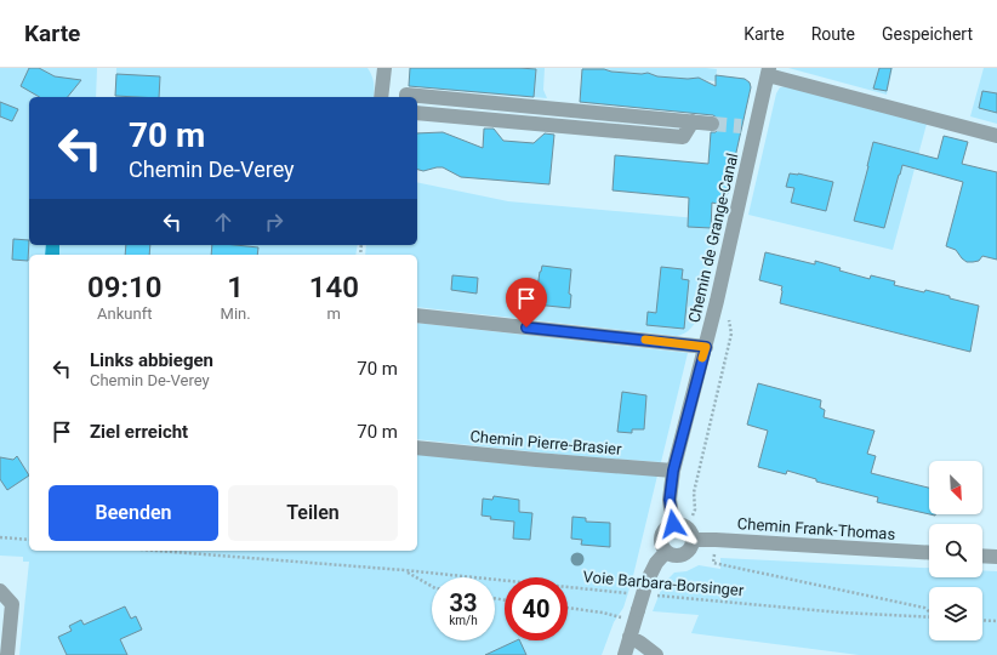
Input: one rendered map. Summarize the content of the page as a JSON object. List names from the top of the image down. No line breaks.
{"streets":{"street":["Chemin de Grange-Canal","Chemin Pierre-Brasier","Chemin Frank-Thomas"],"path":["Voie Barbara-Borsinger"]},"crossings":[["Chemin de Grange-Canal","Chemin Pierre-Brasier"],["Chemin de Grange-Canal","Chemin Frank-Thomas"]],"north":"bottom right","page":{"header":"Karte","nav":["Karte","Route","Gespeichert"],"turn":["70 m","Chemin De-Verey"],"eta":["09:10","Ankunft","1","Min.","140","m"],"list":[{"name":"Links abbiegen","note":"Chemin De-Verey","value":"70 m"},{"name":"Ziel erreicht","value":"70 m"}],"buttons":["Beenden","Teilen"],"speed":"33 km/h","limit":"40"}}
